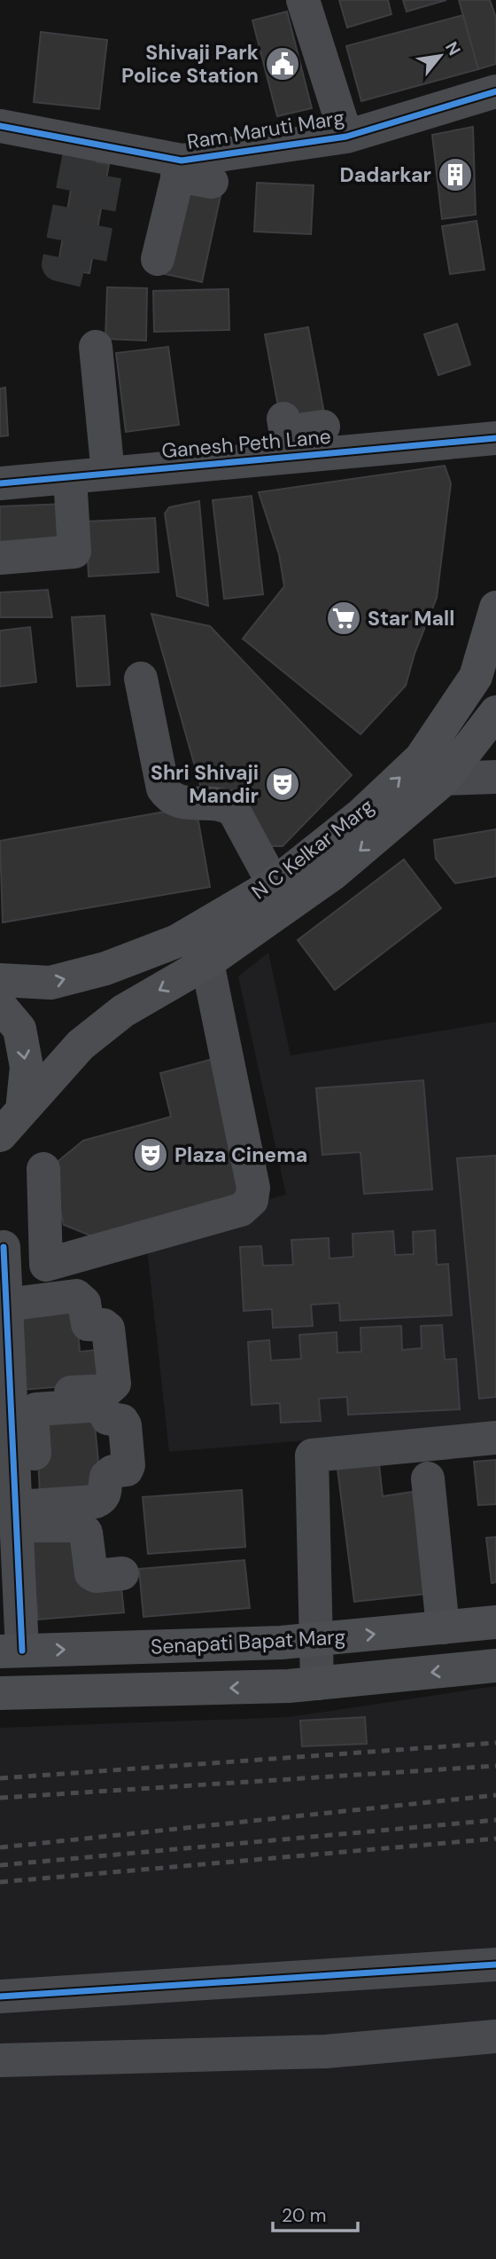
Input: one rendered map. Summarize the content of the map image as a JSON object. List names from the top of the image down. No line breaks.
{"streets":{"main road":["N C Kelkar Marg","Senapati Bapat Marg"],"street":["Ram Maruti Marg","Ganesh Peth Lane"]},"places":{"public building":["Shivaji Park Police Station"],"building":["Dadarkar"],"supermarket":["Star Mall"],"theatre":["Shri Shivaji Mandir","Plaza Cinema"]},"scale_bar":"20 m","north":"top right"}
